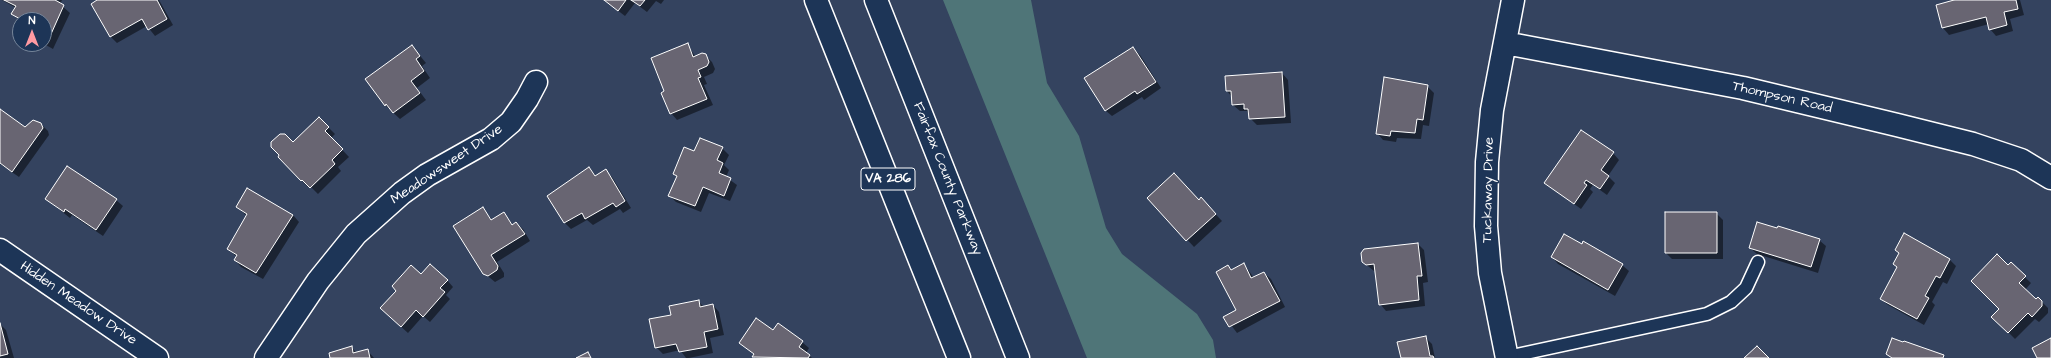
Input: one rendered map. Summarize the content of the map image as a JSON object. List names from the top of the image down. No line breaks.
{"streets":{"main road":["Thompson Road","Meadowsweet Drive","VA 286","Fairfax County Parkway","Tuckaway Drive","Hidden Meadow Drive"]},"crossings":[["Thompson Road","Tuckaway Drive"]],"north":"top"}
